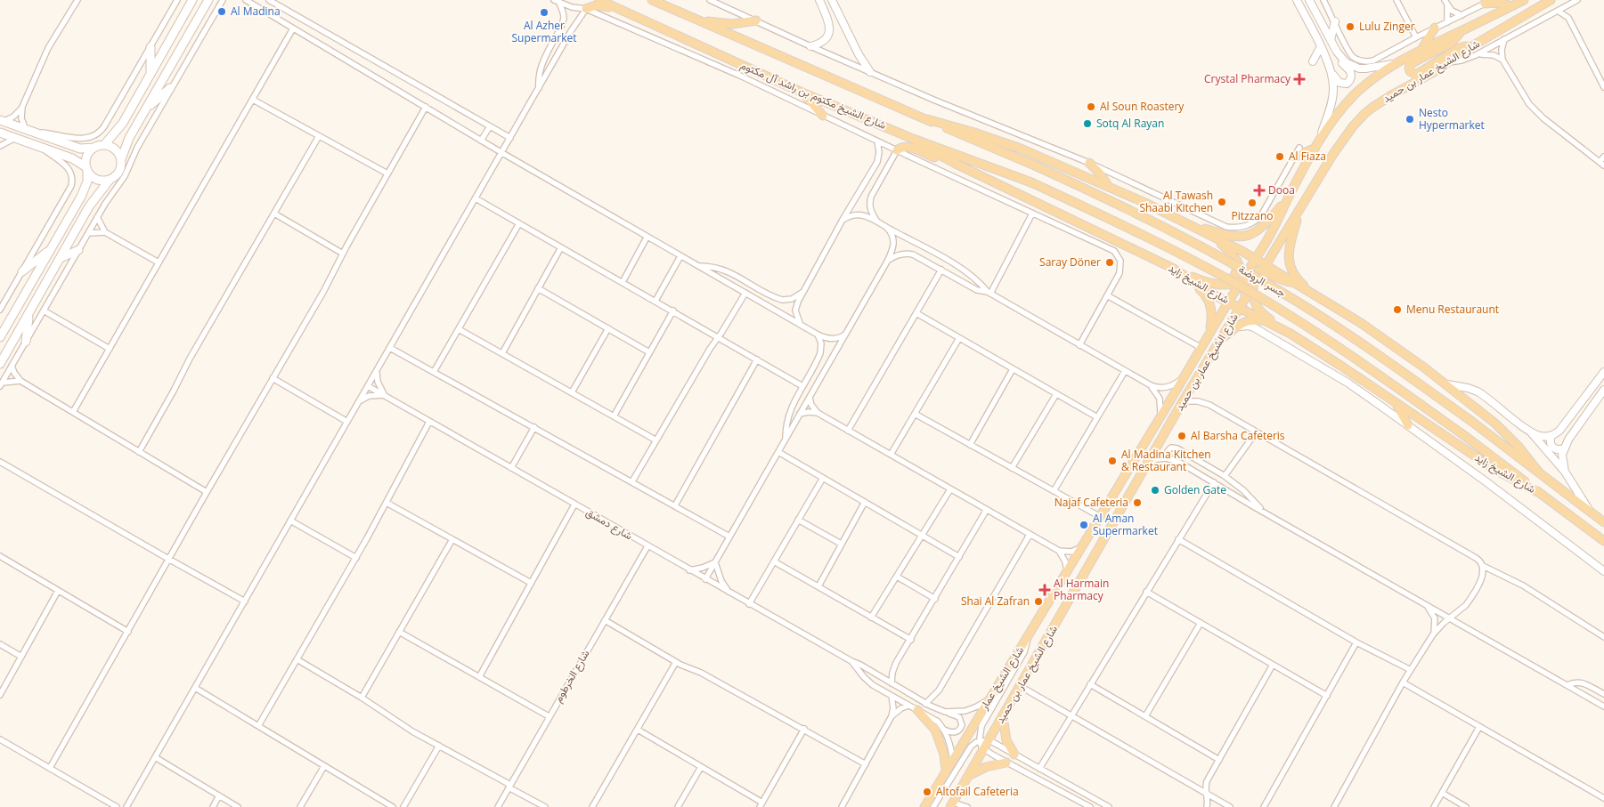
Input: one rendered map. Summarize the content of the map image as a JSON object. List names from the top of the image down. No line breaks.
{"streets":{"main road":["شارع الشيخ عمار بن حميد","شارع الشيخ مكتوم بن راشد آل مكتوم","جسر الروضة","شارع الشيخ زايد","شارع الشيخ عمار"],"street":["شارع دمشق","شارع الخرطوم"]},"crossings":[["شارع الشيخ عمار بن حميد","شارع الشيخ زايد"],["شارع الشيخ عمار بن حميد","شارع الشيخ عمار"],["شارع الشيخ مكتوم بن راشد آل مكتوم","جسر الروضة"],["شارع الشيخ مكتوم بن راشد آل مكتوم","شارع الشيخ زايد"],["جسر الروضة","شارع الشيخ زايد"],["شارع دمشق","شارع الخرطوم"],["شارع دمشق","شارع الشيخ عمار"]],"places":{"other":["Al Madina","Al Azher Supermarket","Lulu Zinger","Al Soun Roastery","Nesto Hypermarket","Sotq Al Rayan","Al Fiaza","Al Tawash Shaabi Kitchen","Pitzzano","Saray Döner","Menu Restauraunt","Al Barsha Cafeteris","Al Madina Kitchen & Restaurant","Golden Gate","Najaf Cafeteria","Al Aman Supermarket","Shai Al Zafran","Altofail Cafeteria"],"health":["Crystal Pharmacy","Dooa","Al Harmain Pharmacy"]}}
